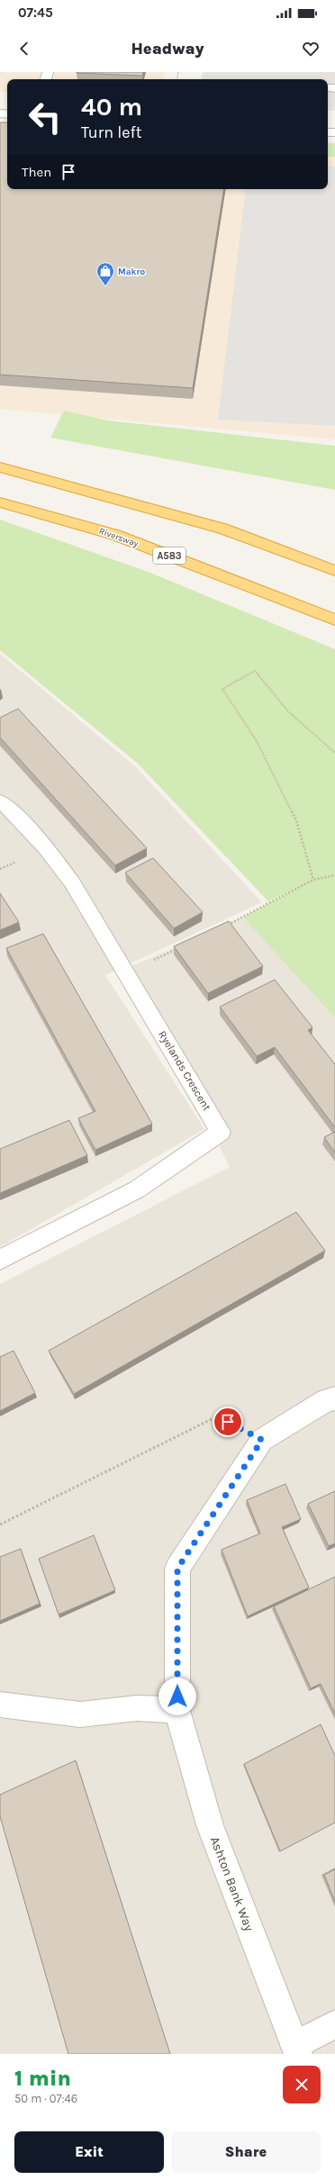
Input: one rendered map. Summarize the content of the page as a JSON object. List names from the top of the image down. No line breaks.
{"streets":{"highway":["Riversway","A583"],"street":["Ryelands Crescent","Ashton Bank Way"]},"places":{"shop":["Makro"]},"page":{"status":"07:45","header":"Headway","turn":["40 m","Turn left"],"then":"Then","heading":["1 min","50 m · 07:46"],"buttons":["Exit","Share"]}}
